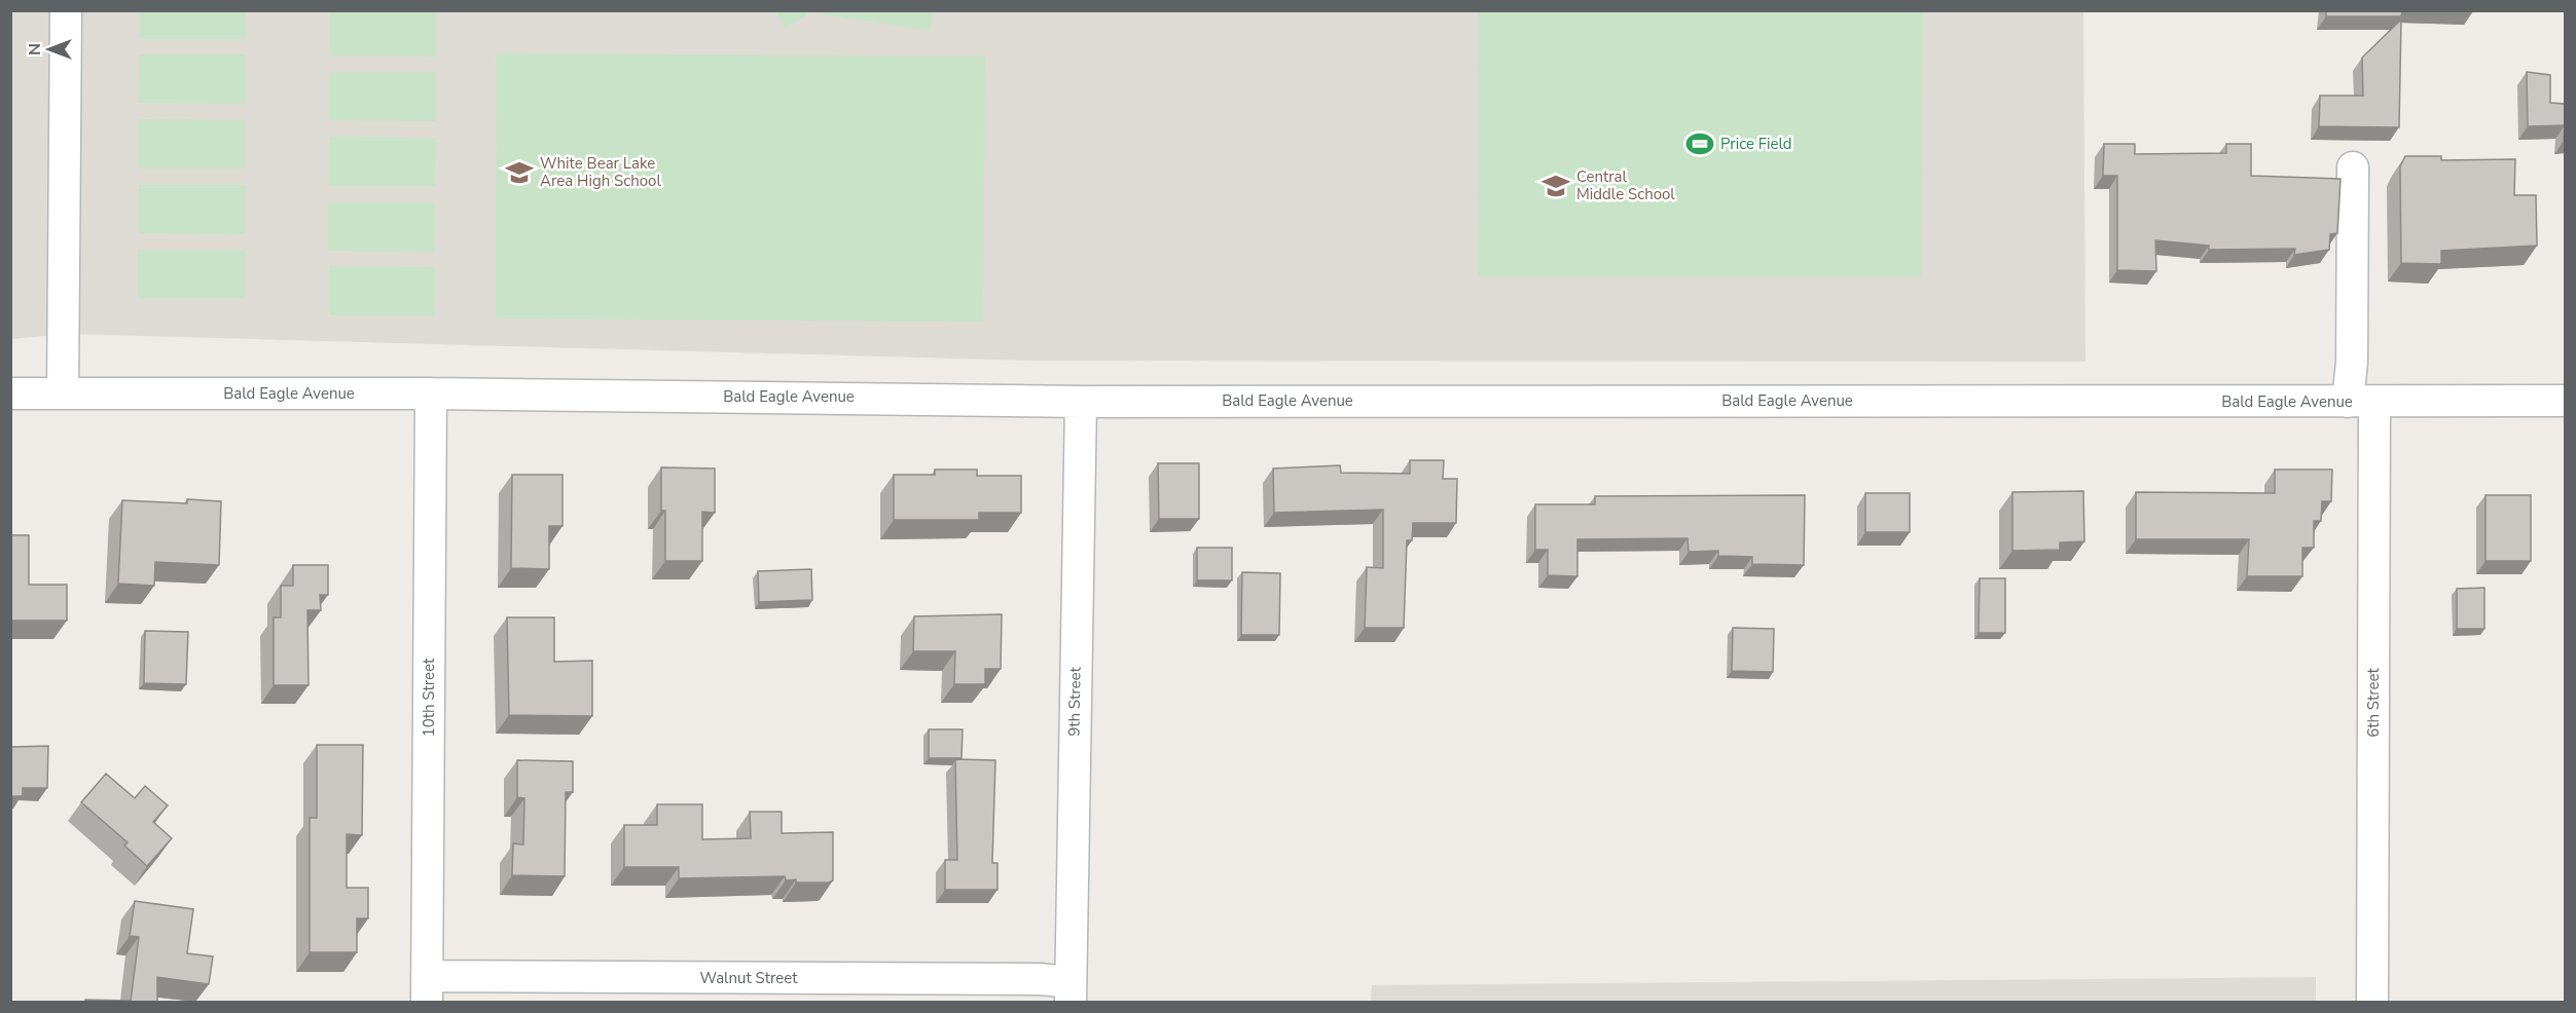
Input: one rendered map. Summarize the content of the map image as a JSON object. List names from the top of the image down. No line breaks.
{"streets":{"street":["Bald Eagle Avenue","10th Street","9th Street","6th Street","Walnut Street"]},"crossings":[["Bald Eagle Avenue","10th Street"],["Bald Eagle Avenue","9th Street"],["Bald Eagle Avenue","6th Street"],["10th Street","Walnut Street"],["9th Street","Walnut Street"]],"places":{"sports":["Price Field"],"school or university":["White Bear Lake Area High School","Central Middle School"]},"north":"left"}
